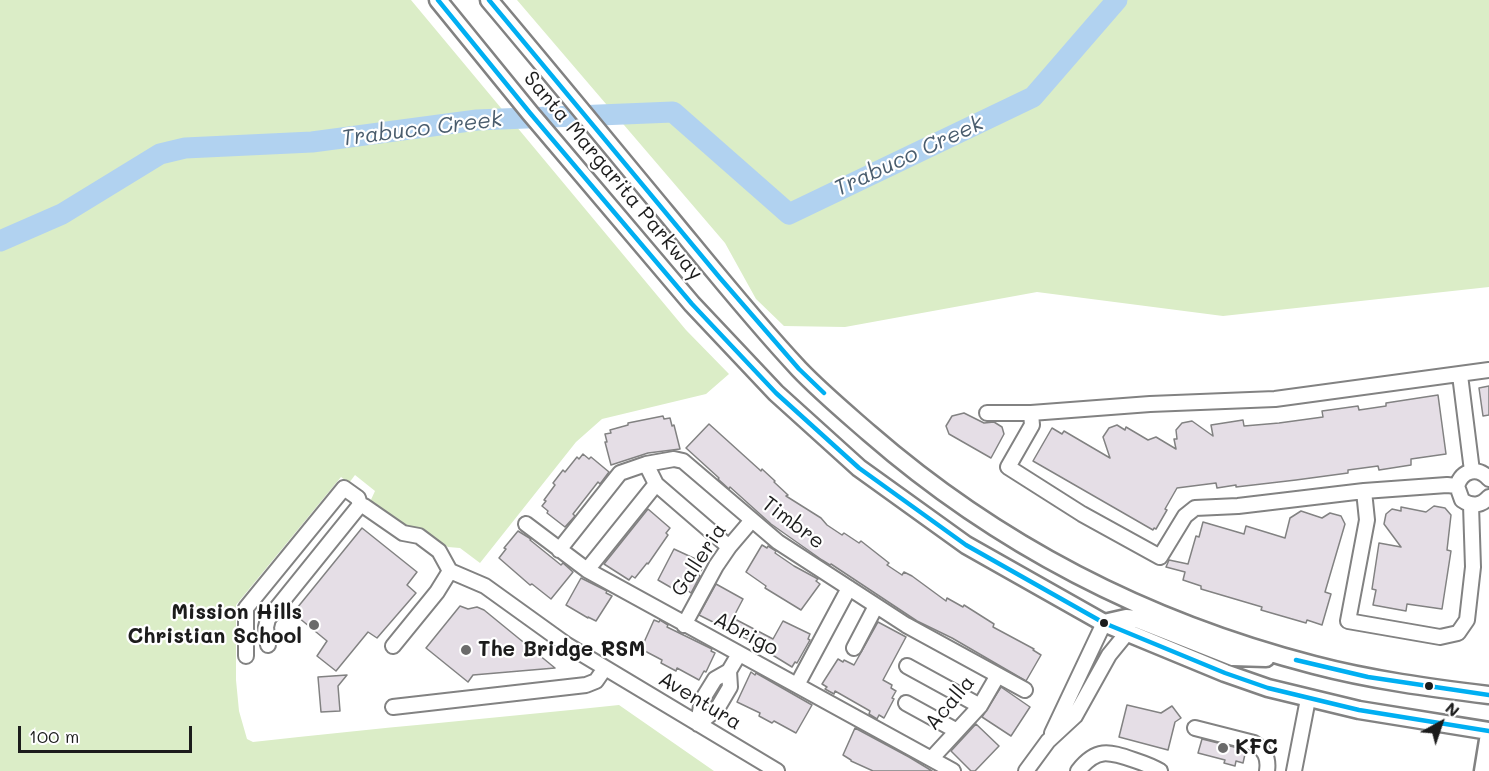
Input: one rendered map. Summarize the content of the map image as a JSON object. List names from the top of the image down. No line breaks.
{"streets":{"main road":["Santa Margarita Parkway"],"street":["Timbre","Galleria","Abrigo","Aventura","Acalla"]},"crossings":[["Timbre","Galleria"],["Timbre","Abrigo"],["Timbre","Acalla"],["Galleria","Abrigo"],["Abrigo","Acalla"]],"water":["Trabuco Creek"],"places":["Mission Hills Christian School","The Bridge RSM","KFC"],"scale_bar":"100 m","north":"top right"}
